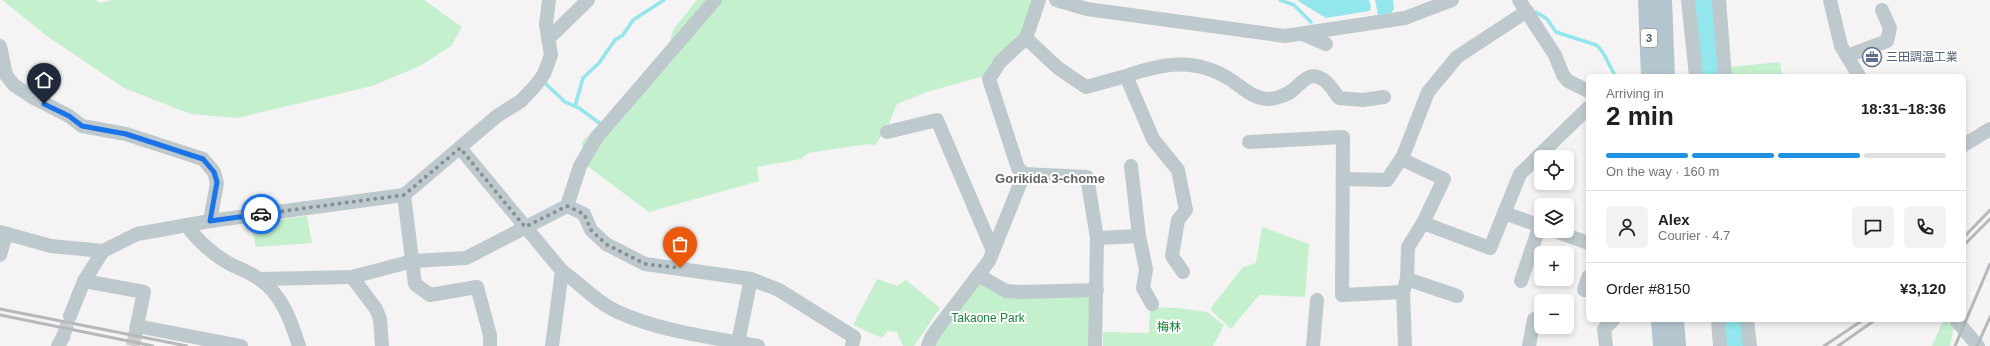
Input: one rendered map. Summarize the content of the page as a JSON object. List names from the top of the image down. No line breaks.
{"streets":{"main road":["3"]},"districts":["Gorikida 3-chome"],"parks":["Takaone Park","梅林"],"places":{"office":["三田調温工業"]},"page":{"heading":["2 min","Arriving in","18:31–18:36"],"panel":["Alex","Courier · 4.7","Order #8150","¥3,120"],"bar":"On the way · 160 m","map_buttons":["+","−"]}}
